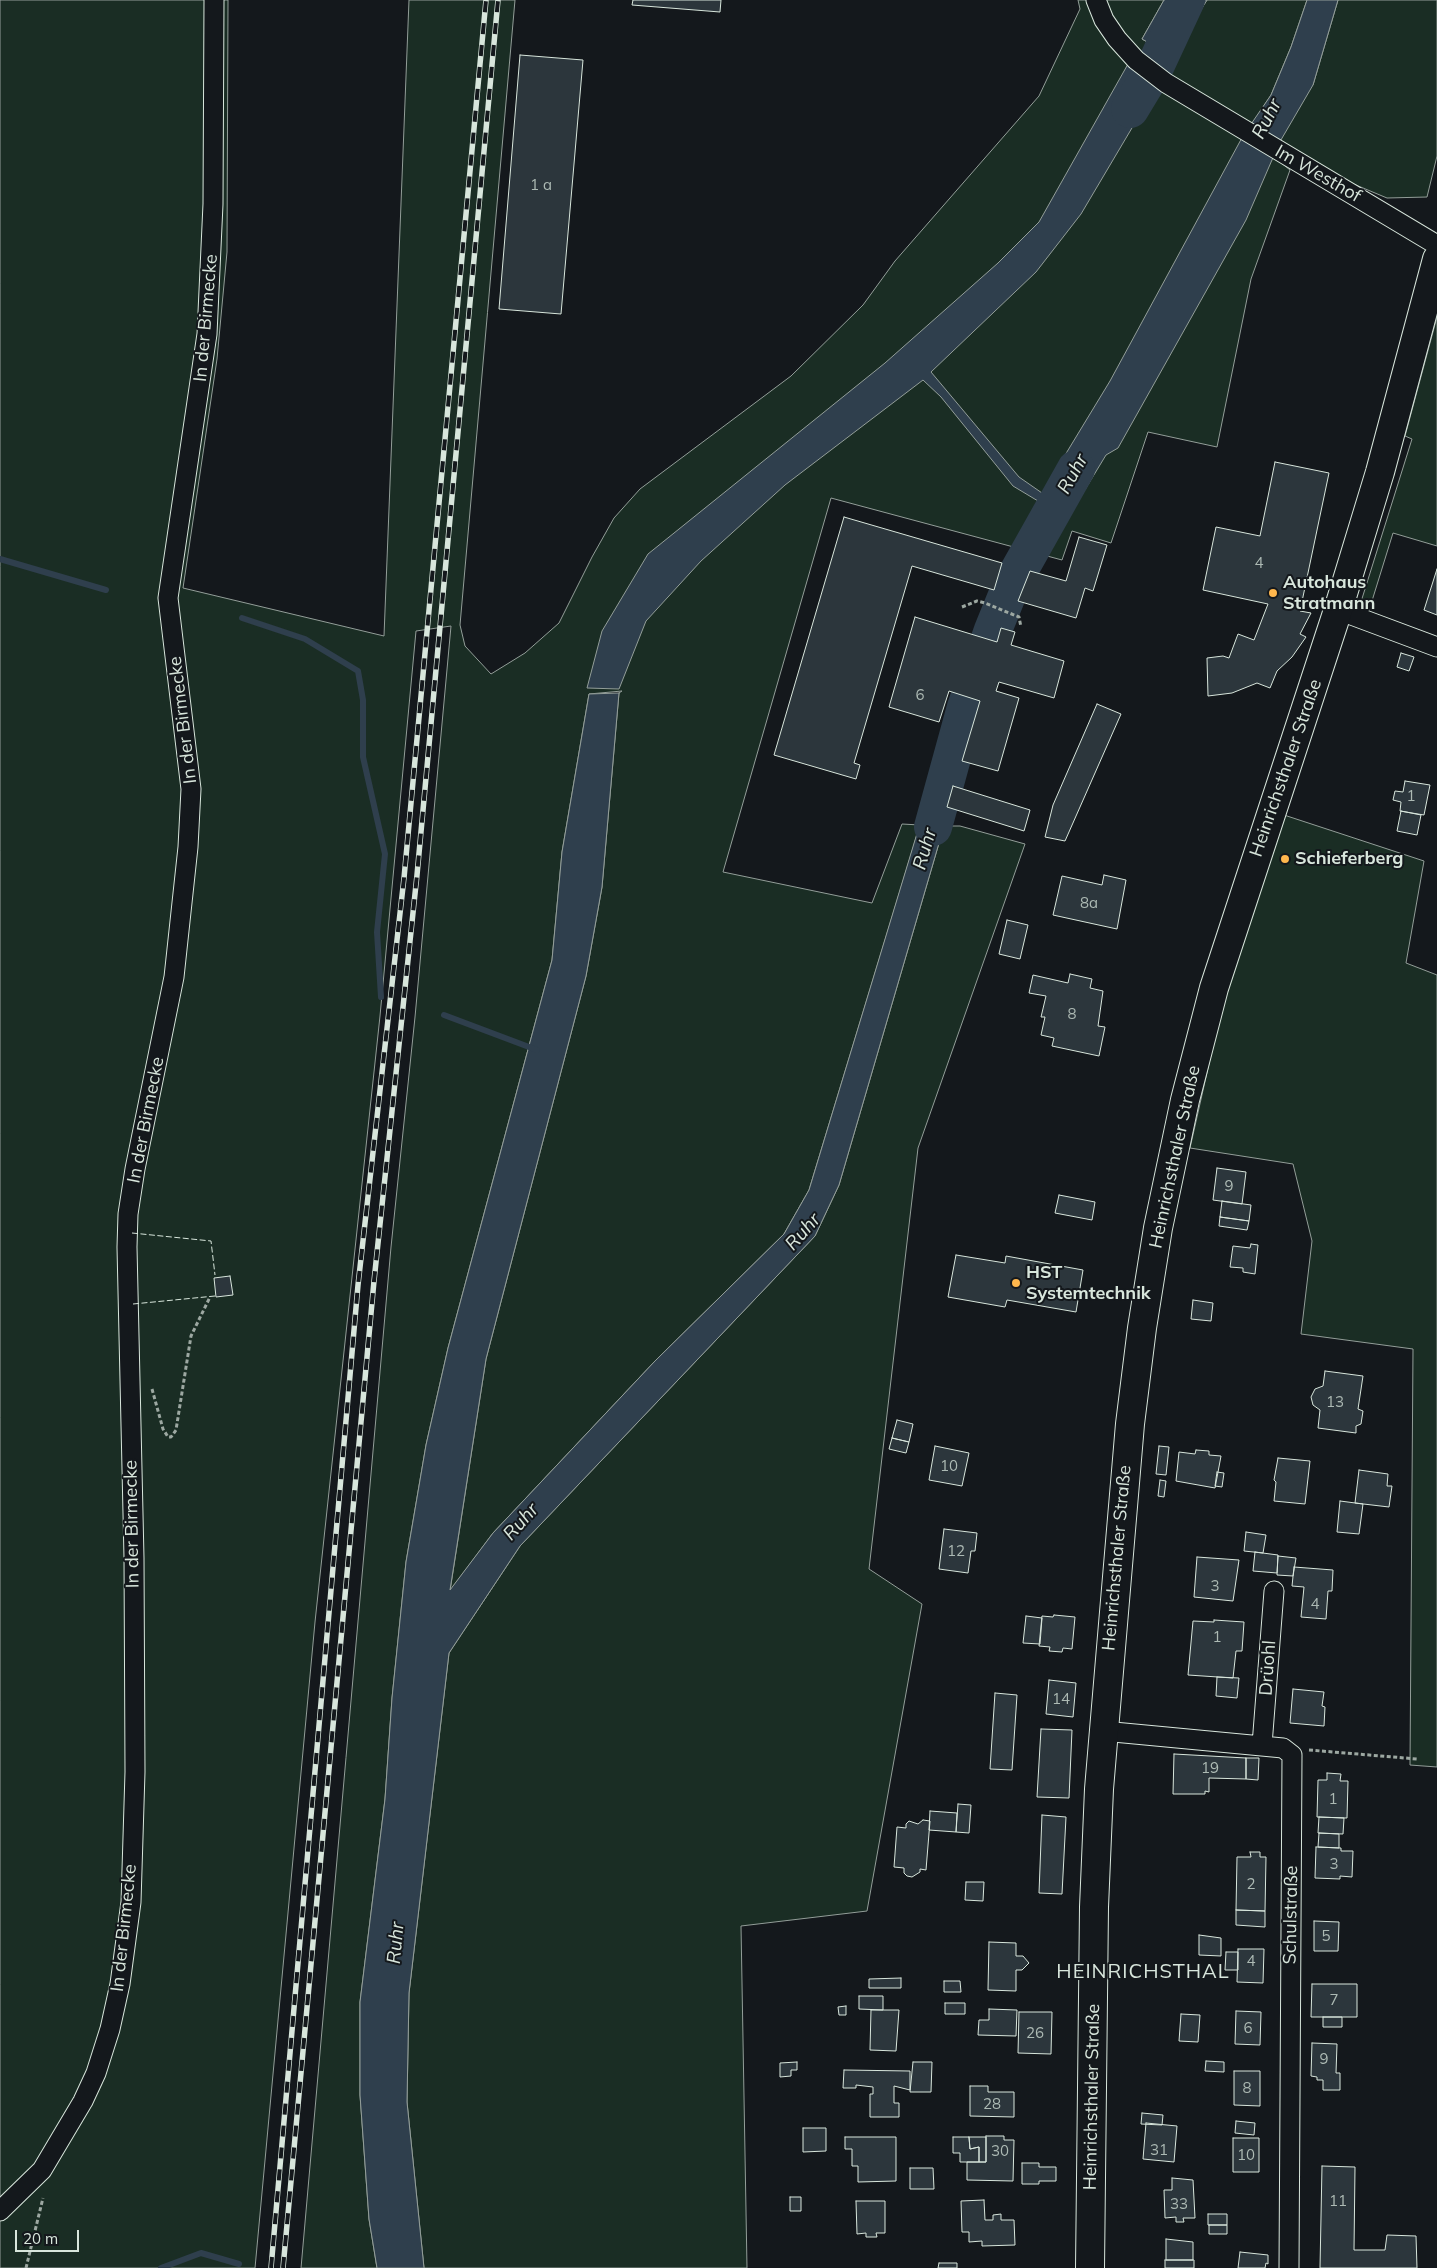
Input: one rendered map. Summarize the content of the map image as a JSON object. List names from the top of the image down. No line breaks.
{"streets":{"main road":["Heinrichsthaler Straße"],"street":["Im Westhof","In der Birmecke","Drüohl","Schulstraße"]},"districts":["HEINRICHSTHAL"],"water":["Ruhr"],"places":["Autohaus Stratmann","Schieferberg","HST Systemtechnik"],"house_numbers":["1 a","4","6","1","8a","8","9","13","10","12","3","4","1","14","19","1","3","2","5","4","7","6","26","9","8","28","31","30","10","11","33"],"scale_bar":"20 m"}
